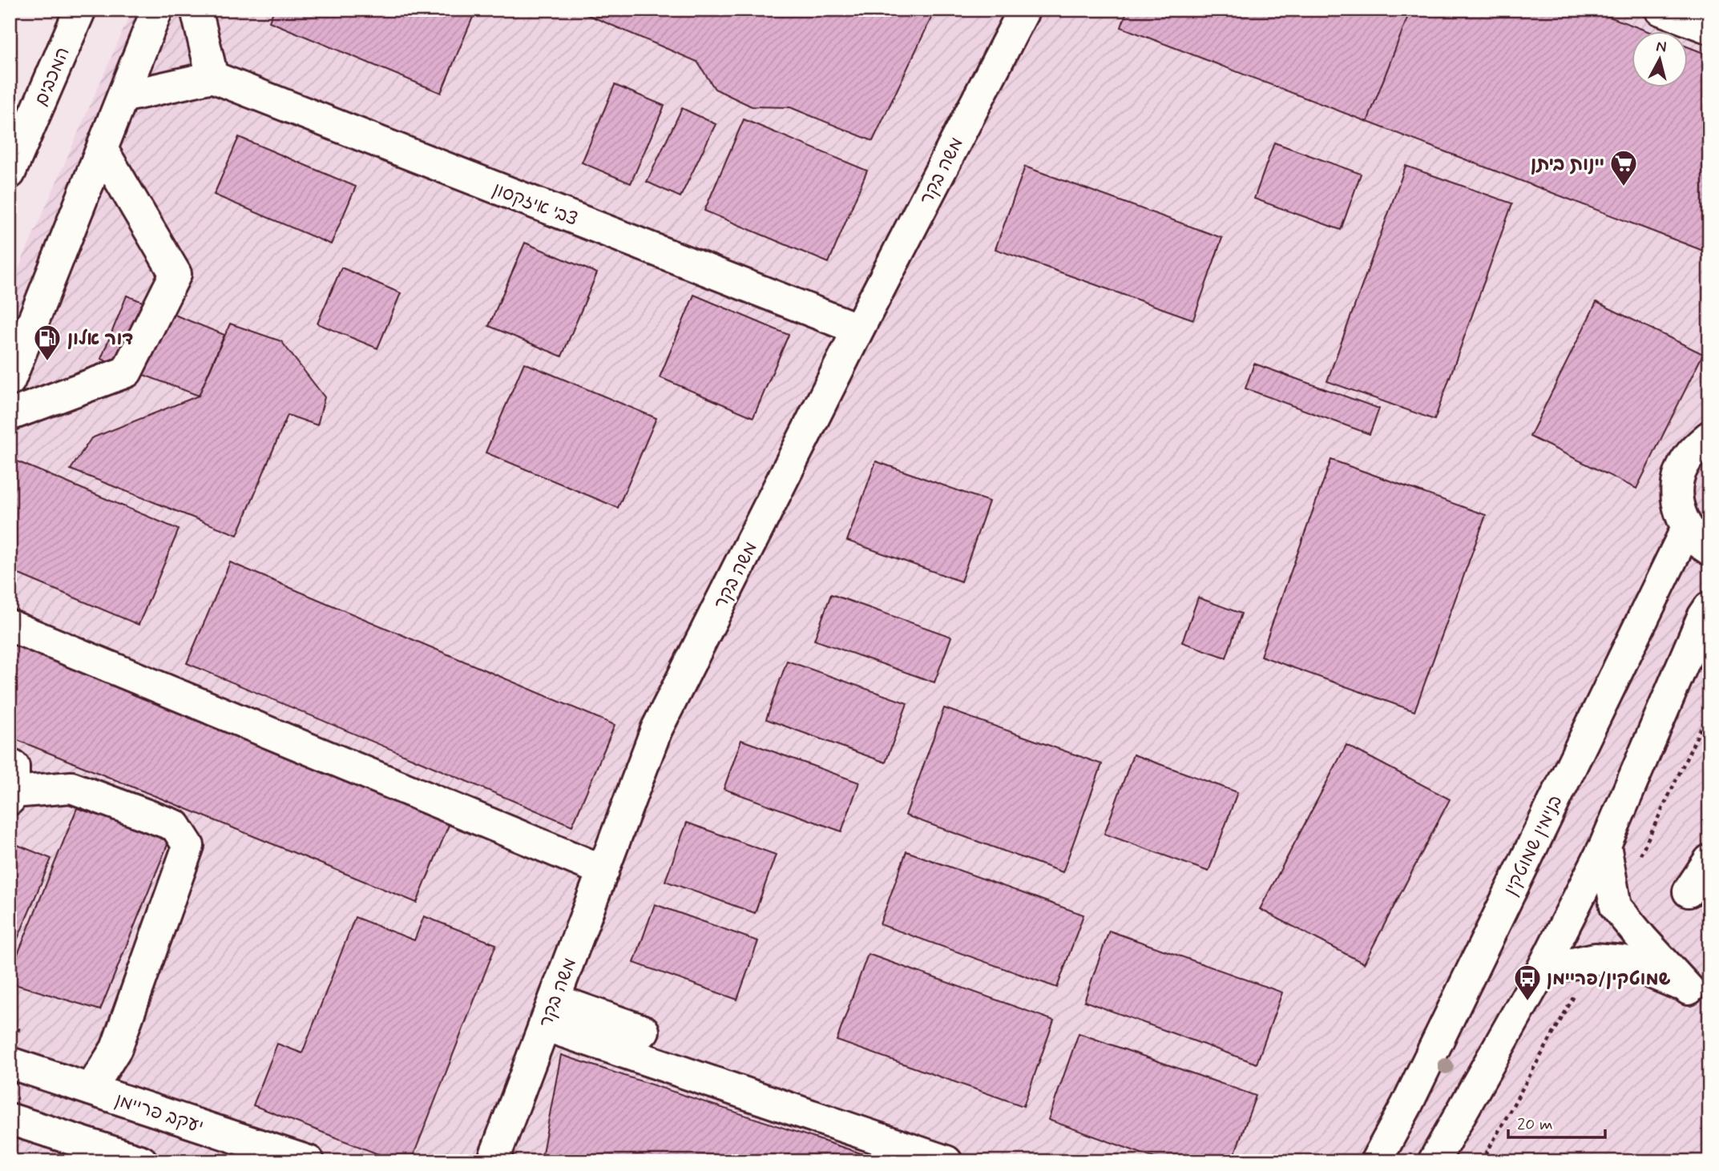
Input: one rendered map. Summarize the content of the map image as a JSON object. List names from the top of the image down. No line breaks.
{"streets":{"street":["המכבים","משה בקר","צבי איזקסון","בנימין שמוטקין","יעקב פריימן"]},"crossings":[["משה בקר","צבי איזקסון"]],"places":{"supermarket":["יינות ביתן"],"fuel station":["דור אלון"],"bus stop":["שמוטקין/פריימן"]},"scale_bar":"20 m","north":"top"}
